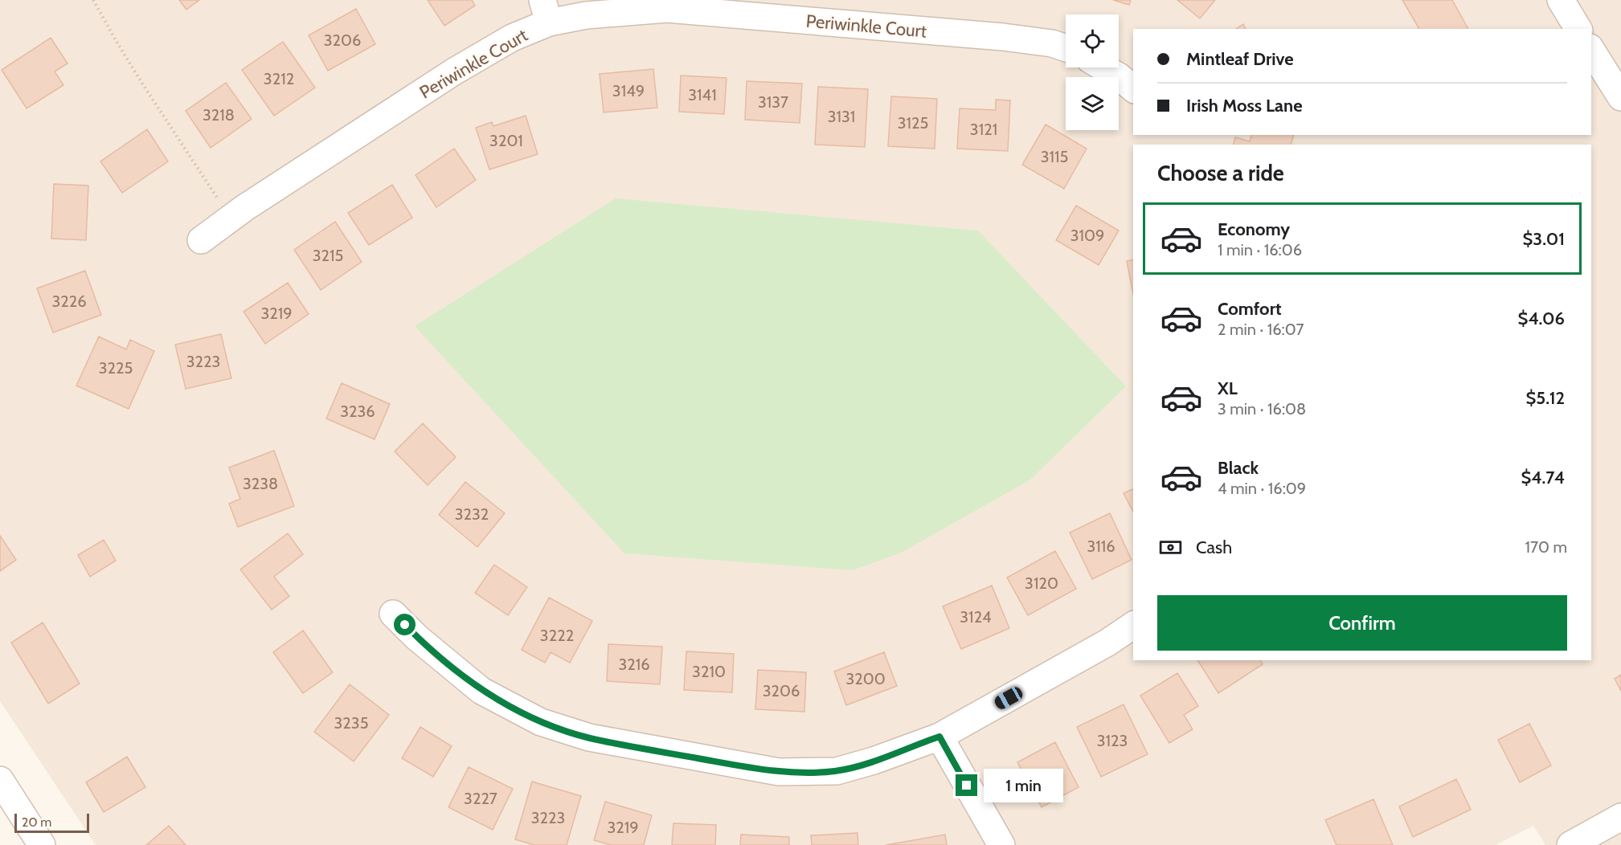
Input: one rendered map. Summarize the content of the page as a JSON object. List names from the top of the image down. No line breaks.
{"streets":{"street":["Periwinkle Court"]},"house_numbers":["3206","3212","3149","3141","3137","3218","3131","3125","3121","3201","3115","3109","3215","3226","3219","3223","3225","3236","3238","3232","3116","3120","3124","3222","3216","3210","3200","3206","3235","3123","3227","3223","3219"],"scale_bar":"20 m","page":{"banner":["Mintleaf Drive","Irish Moss Lane"],"heading":"Choose a ride","list":[{"name":"Economy","note":"1 min · 16:06","value":"$3.01"},{"name":"Comfort","note":"2 min · 16:07","value":"$4.06"},{"name":"XL","note":"3 min · 16:08","value":"$5.12"},{"name":"Black","note":"4 min · 16:09","value":"$4.74"}],"pay":["Cash","170 m"],"buttons":"Confirm","bubble":"1 min","scale":"20 m"}}
